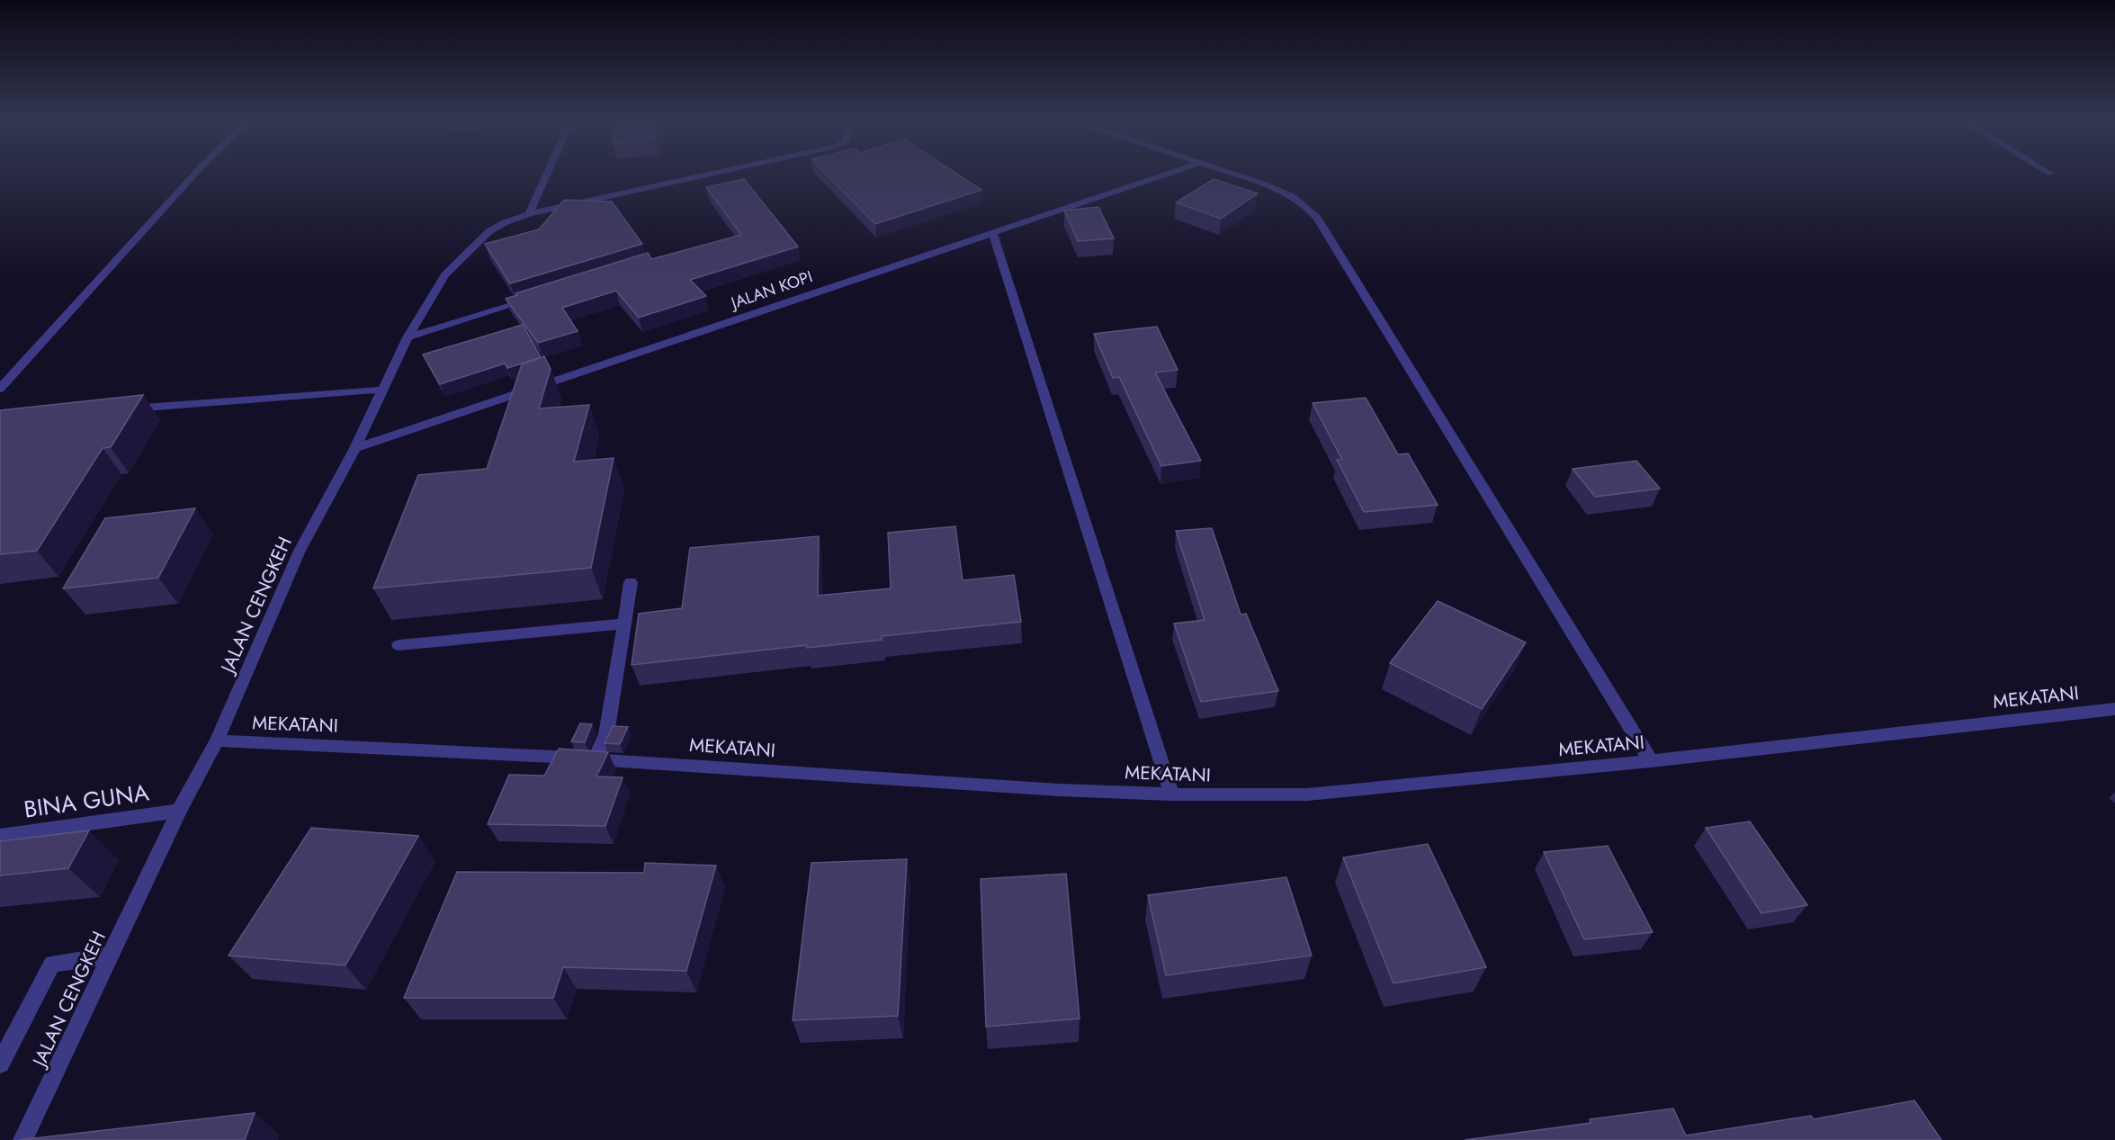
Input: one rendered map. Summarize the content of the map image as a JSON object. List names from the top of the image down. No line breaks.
{"streets":{"street":["JALAN KOPI","JALAN CENGKEH","MEKATANI","BINA GUNA"]},"crossings":[["JALAN KOPI","JALAN CENGKEH"],["JALAN CENGKEH","MEKATANI"],["JALAN CENGKEH","BINA GUNA"]]}
